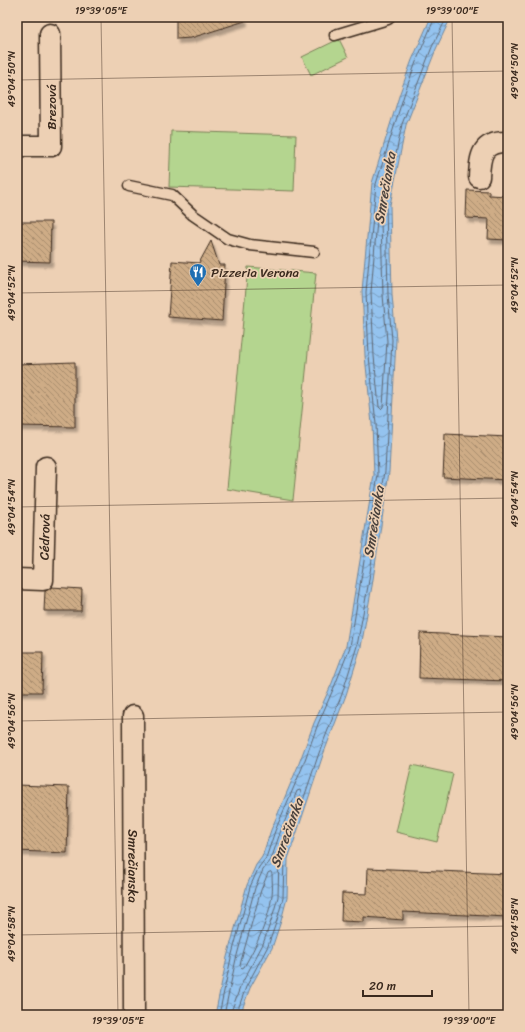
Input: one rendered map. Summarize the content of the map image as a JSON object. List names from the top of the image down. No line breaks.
{"streets":{"street":["Brezová","Cédrová","Smrečianska"]},"water":["Smrečianka"],"places":{"restaurant":["Pizzeria Verona"]},"scale_bar":"20 m","coordinates":["19°39'05\"E","19°39'00\"E","49°04'50\"N","49°04'52\"N","49°04'54\"N","49°04'56\"N","49°04'58\"N"]}
